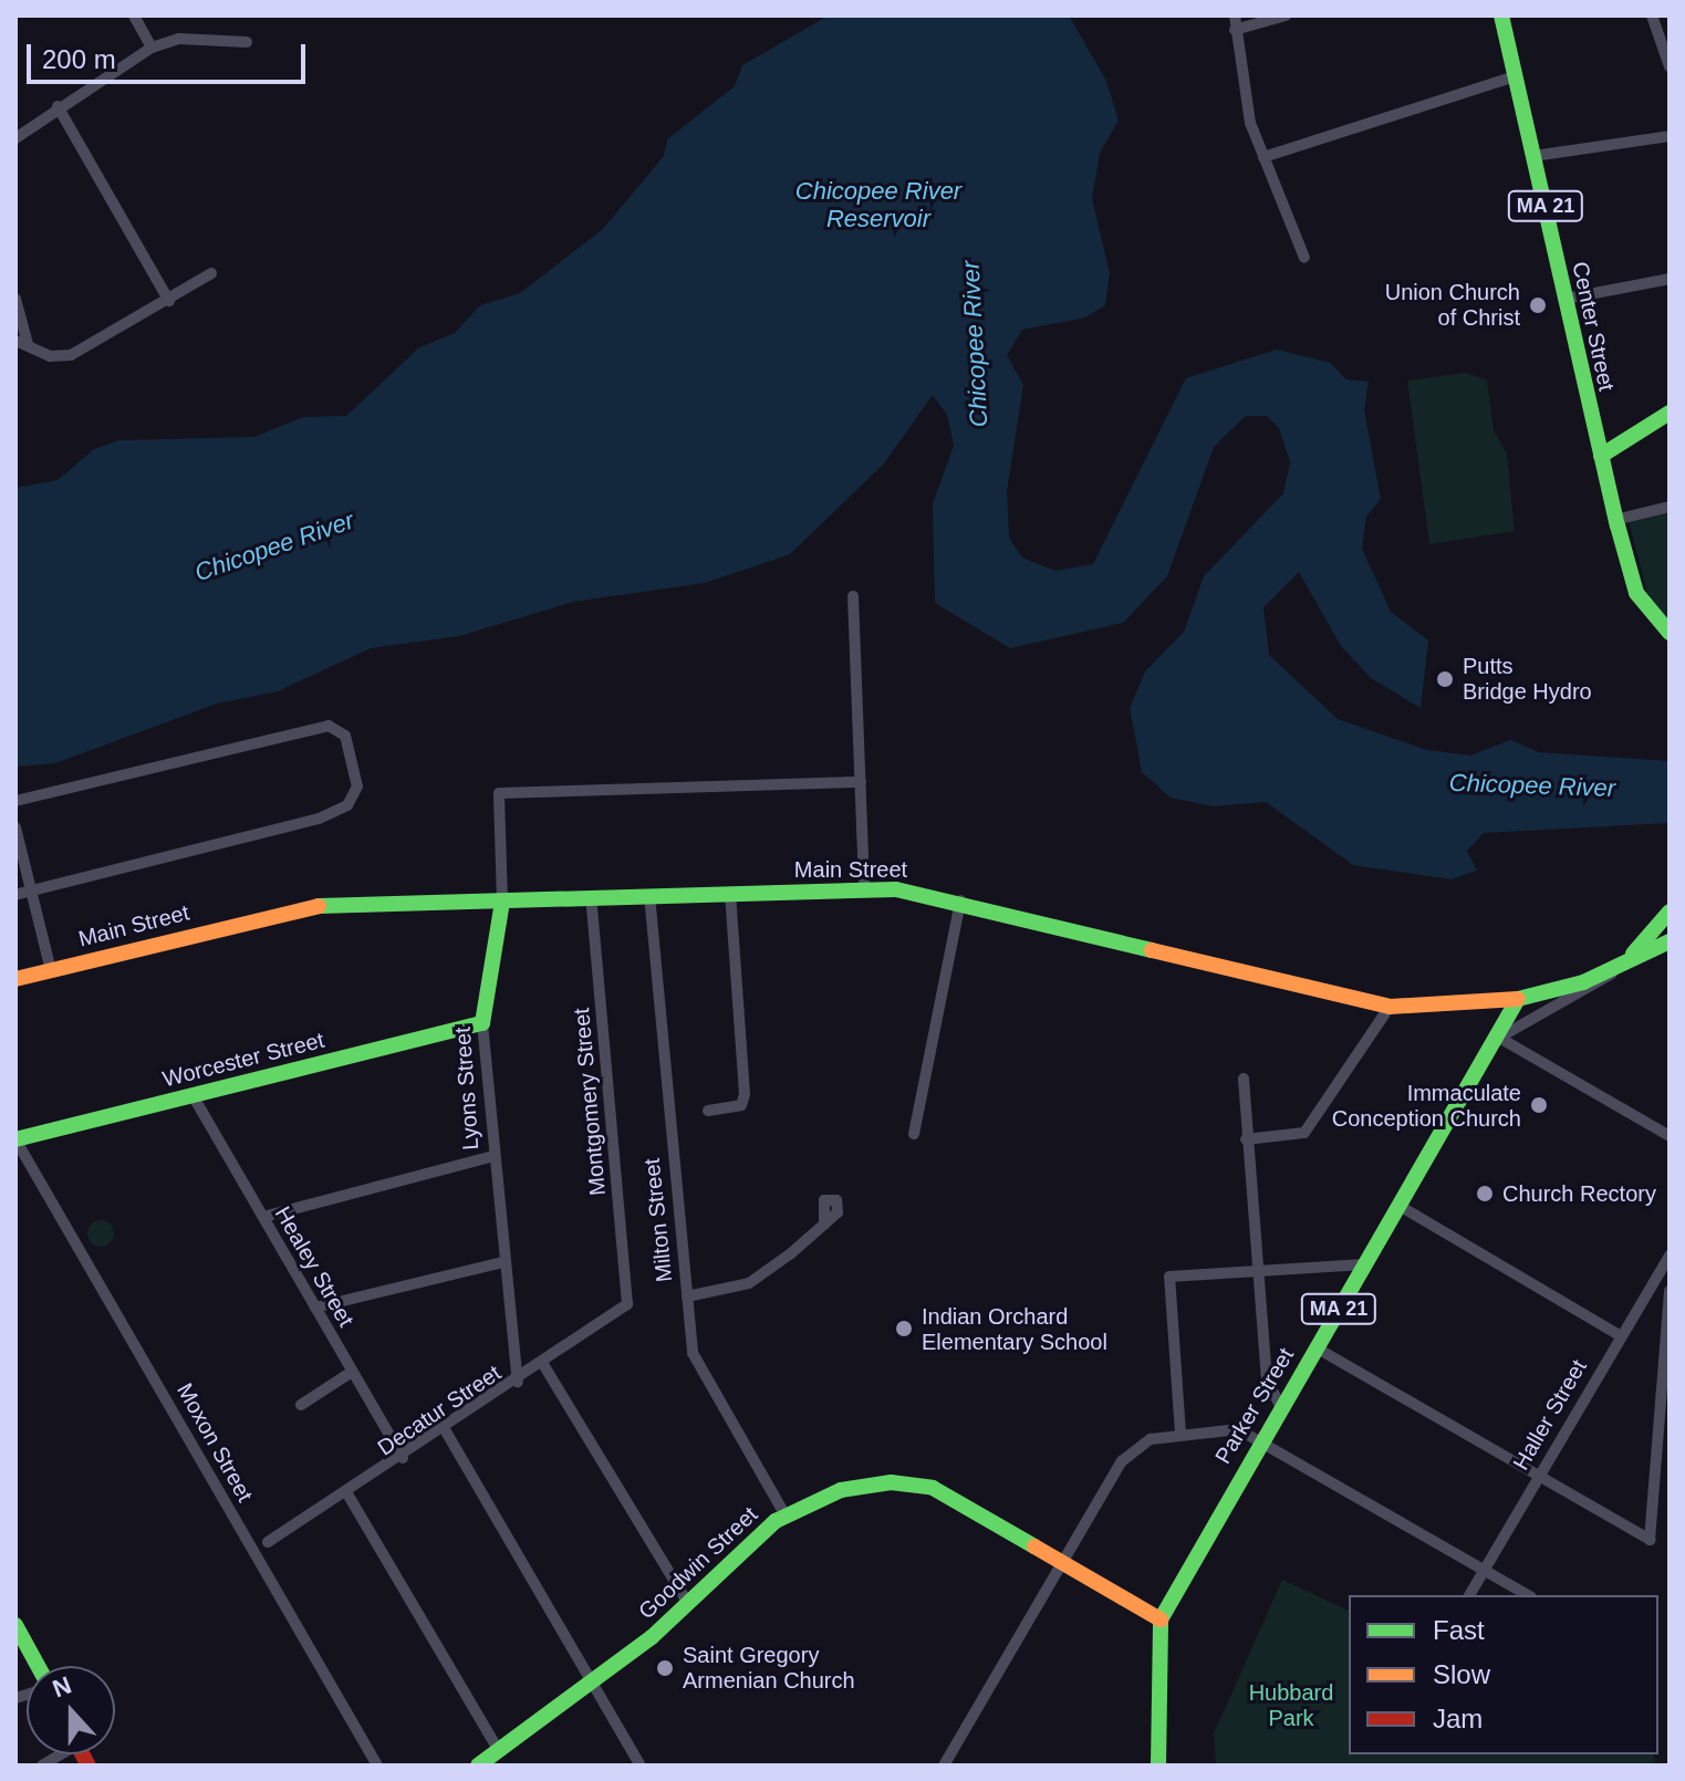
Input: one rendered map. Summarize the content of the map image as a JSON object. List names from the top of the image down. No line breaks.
{"streets":{"main road":["MA 21","Center Street","Main Street","Worcester Street","Lyons Street","Parker Street","Goodwin Street"],"street":["Montgomery Street","Milton Street","Healey Street","Decatur Street","Haller Street","Moxon Street"]},"crossings":[["Main Street","Lyons Street"],["Main Street","Montgomery Street"],["Main Street","Milton Street"],["Main Street","Parker Street"],["Worcester Street","Lyons Street"],["Worcester Street","Healey Street"],["Worcester Street","Moxon Street"],["Lyons Street","Decatur Street"],["Montgomery Street","Decatur Street"],["Milton Street","Goodwin Street"],["Healey Street","Decatur Street"],["Parker Street","Goodwin Street"]],"water":["Chicopee River Reservoir","Chicopee River"],"parks":["Hubbard Park"],"places":["Union Church of Christ","Putts Bridge Hydro","Immaculate Conception Church","Church Rectory","Indian Orchard Elementary School","Saint Gregory Armenian Church"],"legend":["Fast","Slow","Jam"],"scale_bar":"200 m","north":"top"}
